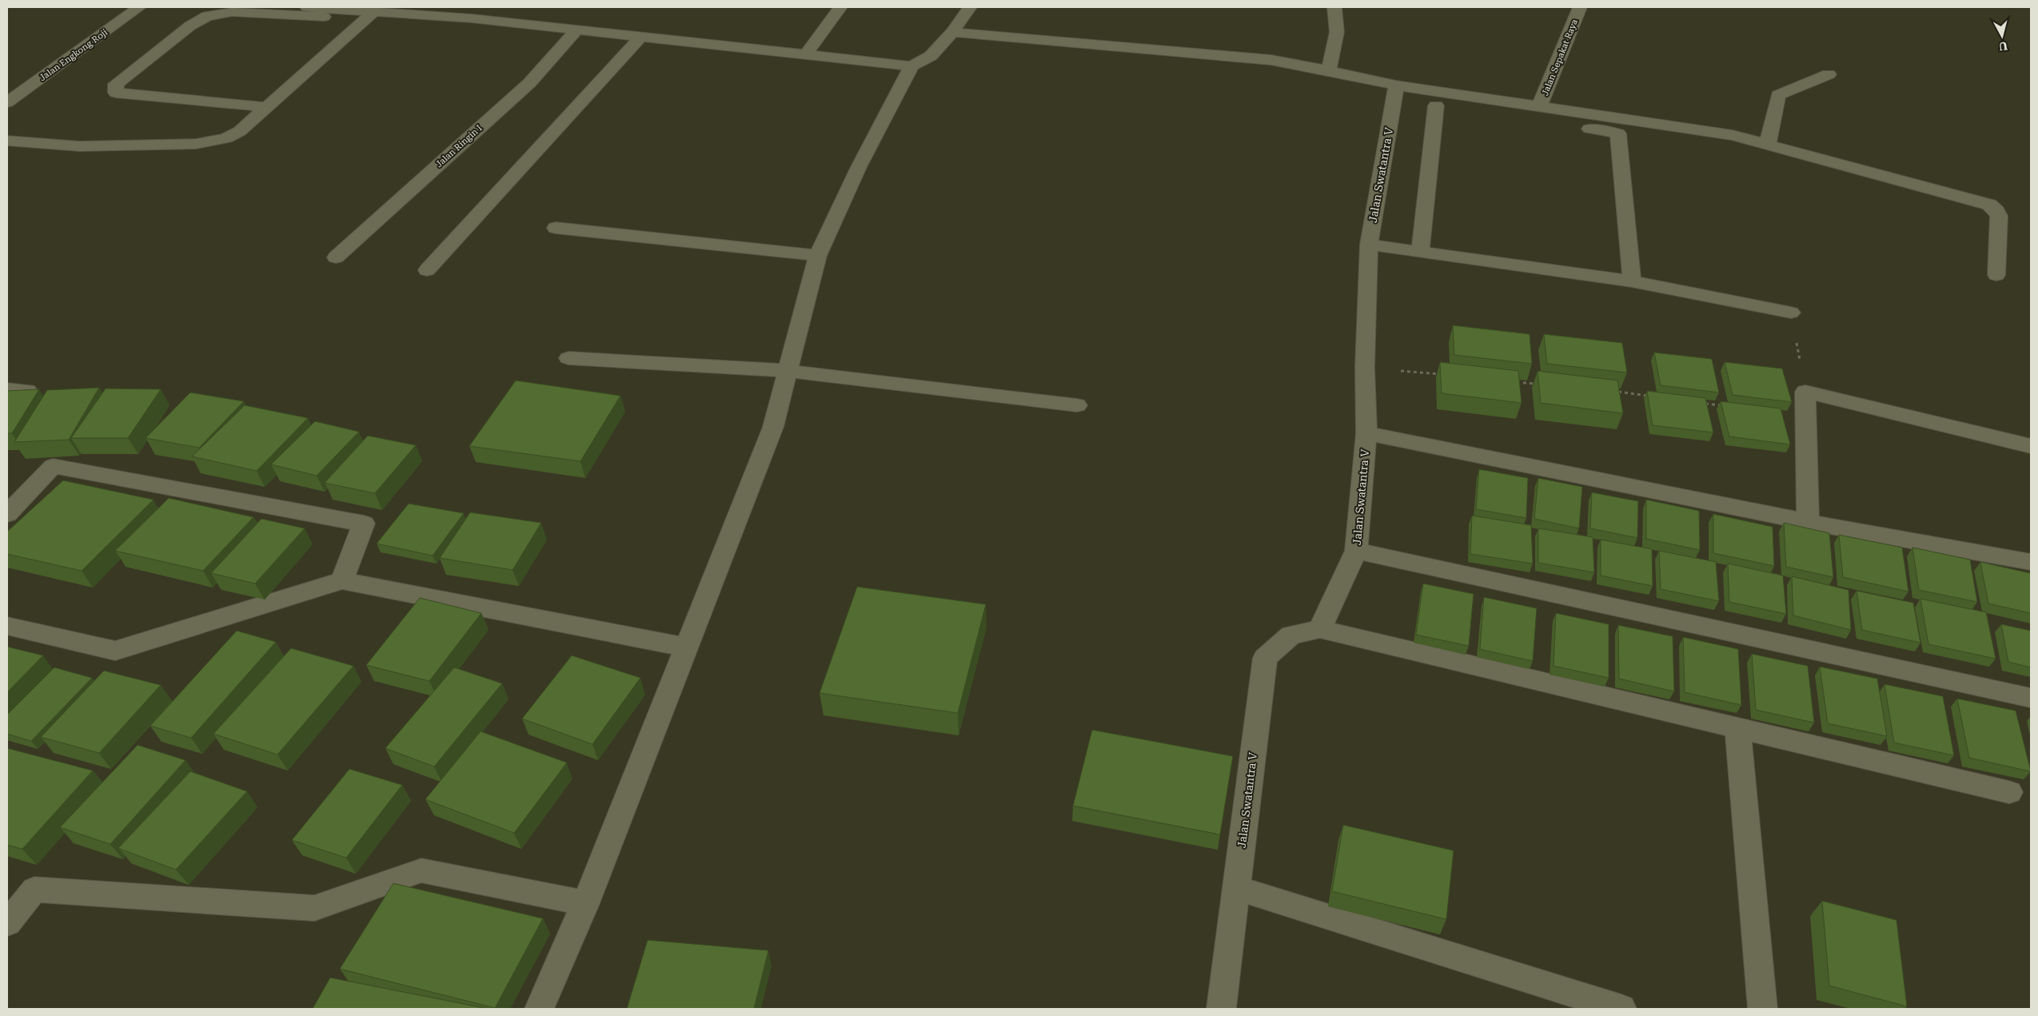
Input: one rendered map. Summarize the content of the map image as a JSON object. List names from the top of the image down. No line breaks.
{"streets":{"street":["Jalan Engkong Roji","Jalan Sepakat Raya","Jalan Ringin I","Jalan Swatantra V"]},"north":"bottom"}
